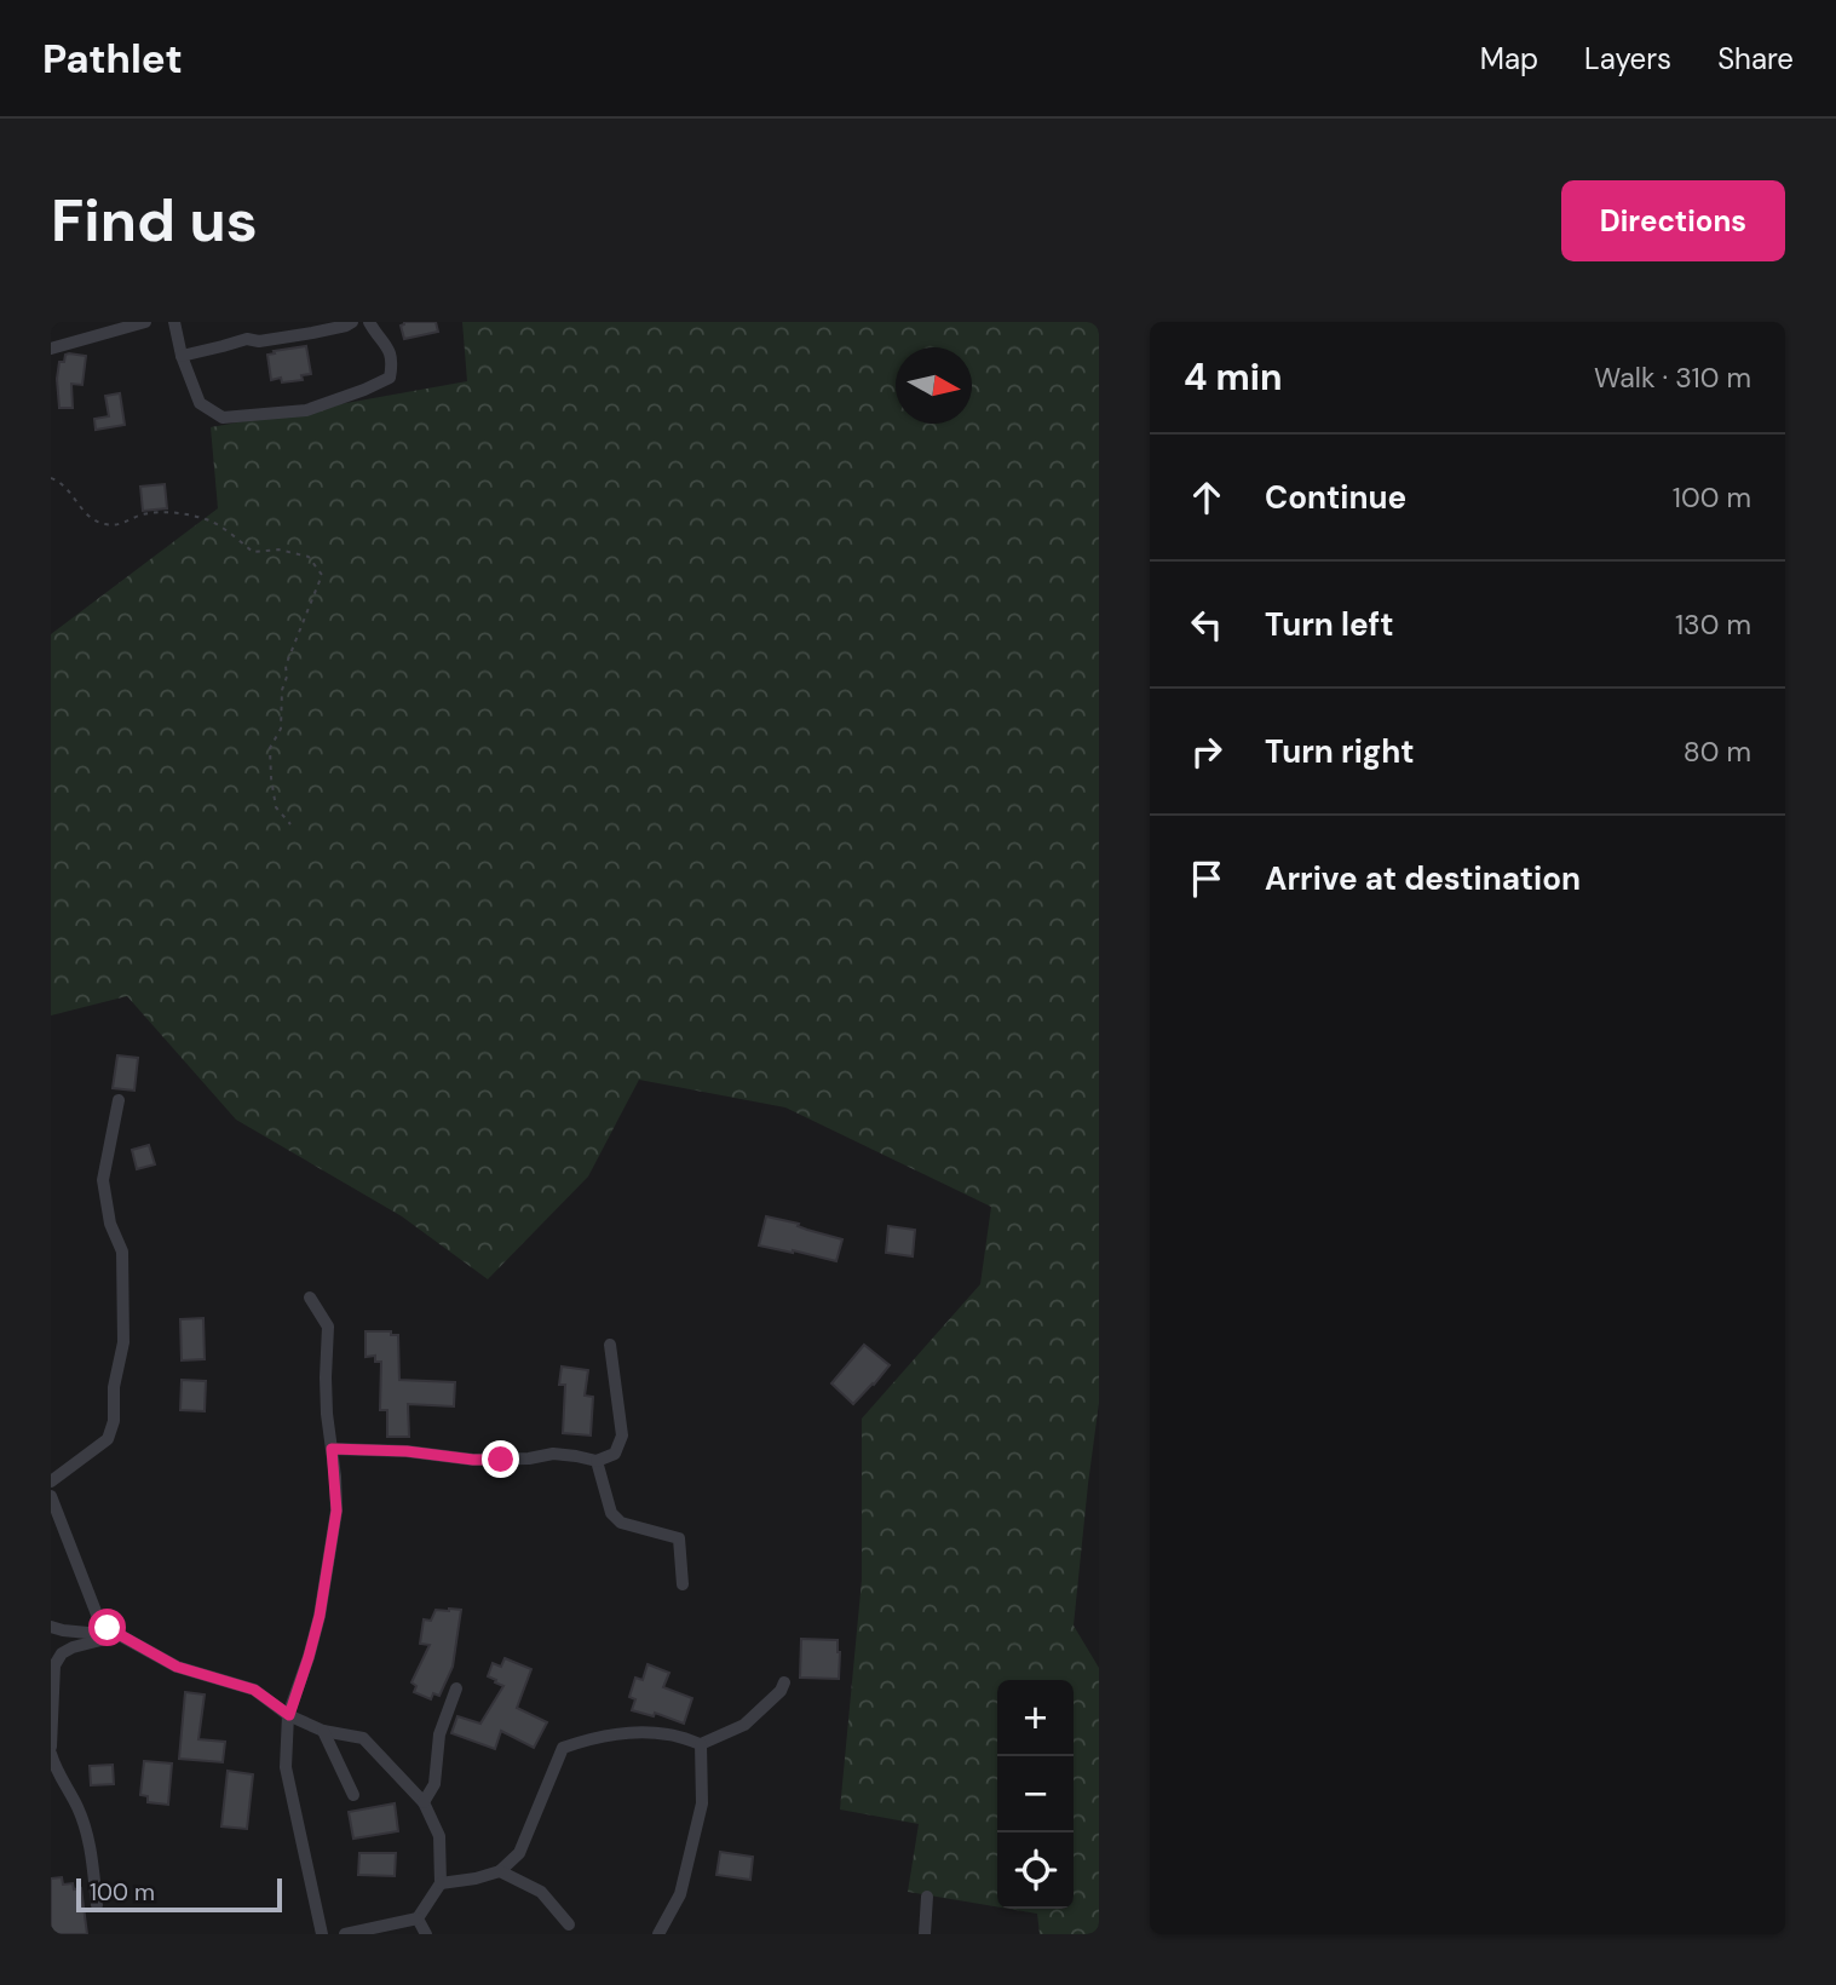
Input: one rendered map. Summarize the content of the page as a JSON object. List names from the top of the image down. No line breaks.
{"scale_bar":"100 m","north":"right","page":{"header":"Pathlet","nav":["Map","Layers","Share"],"buttons":"Directions","title":"Find us","heading":["4 min","Walk · 310 m"],"list":[["Continue","100 m"],["Turn left","130 m"],["Turn right","80 m"],"Arrive at destination"],"map_buttons":["+","−"],"scale":"100 m"}}
